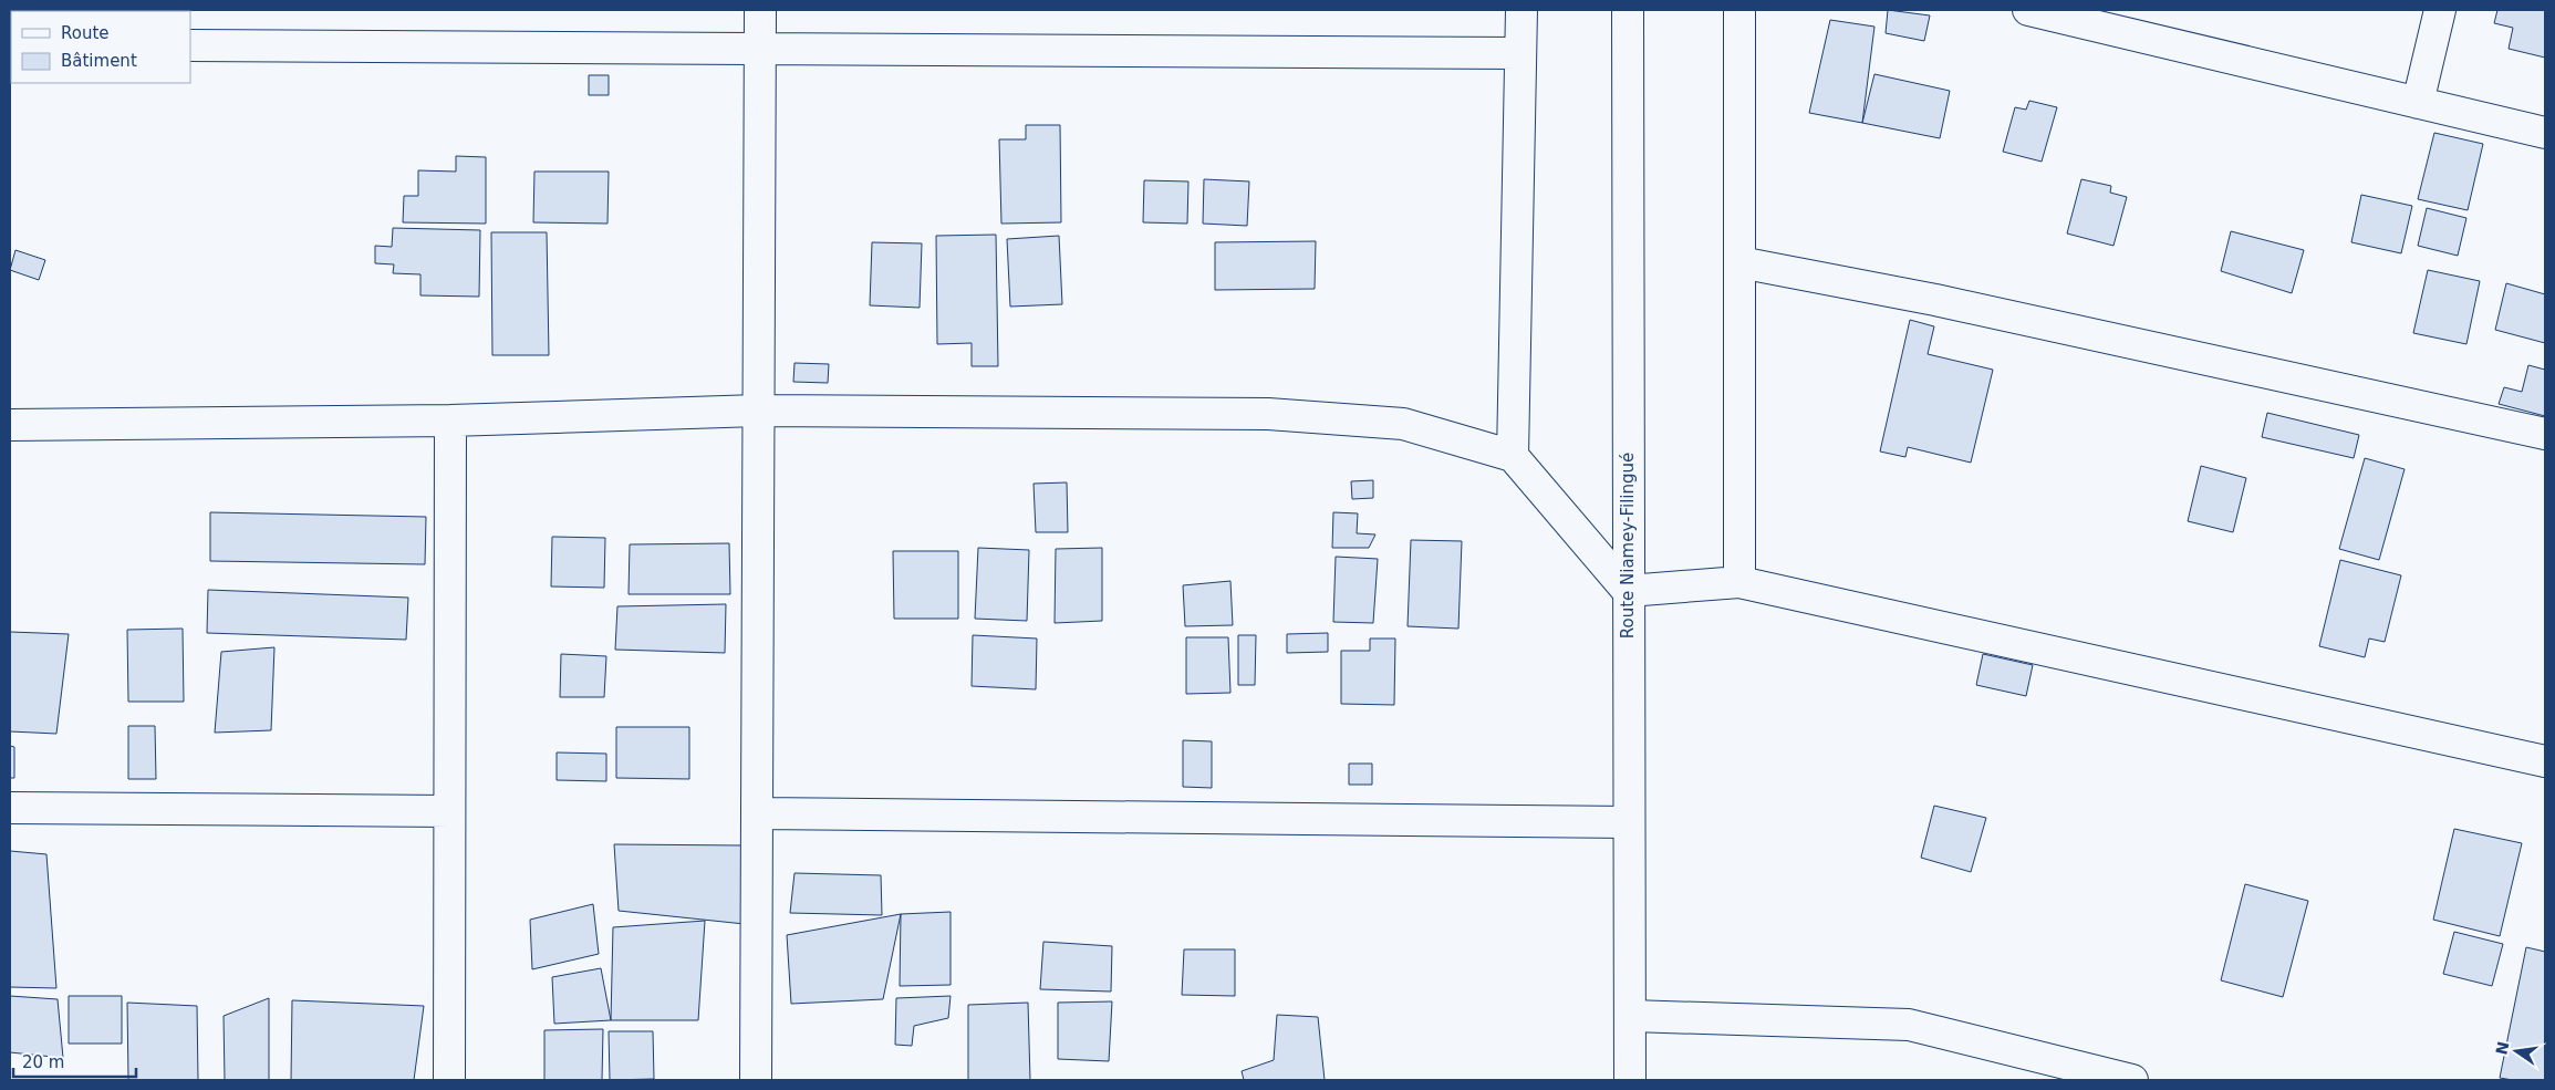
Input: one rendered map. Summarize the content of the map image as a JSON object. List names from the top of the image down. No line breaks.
{"streets":{"street":["Route Niamey-Filingué"]},"legend":["Route","Bâtiment"],"scale_bar":"20 m","north":"left"}
